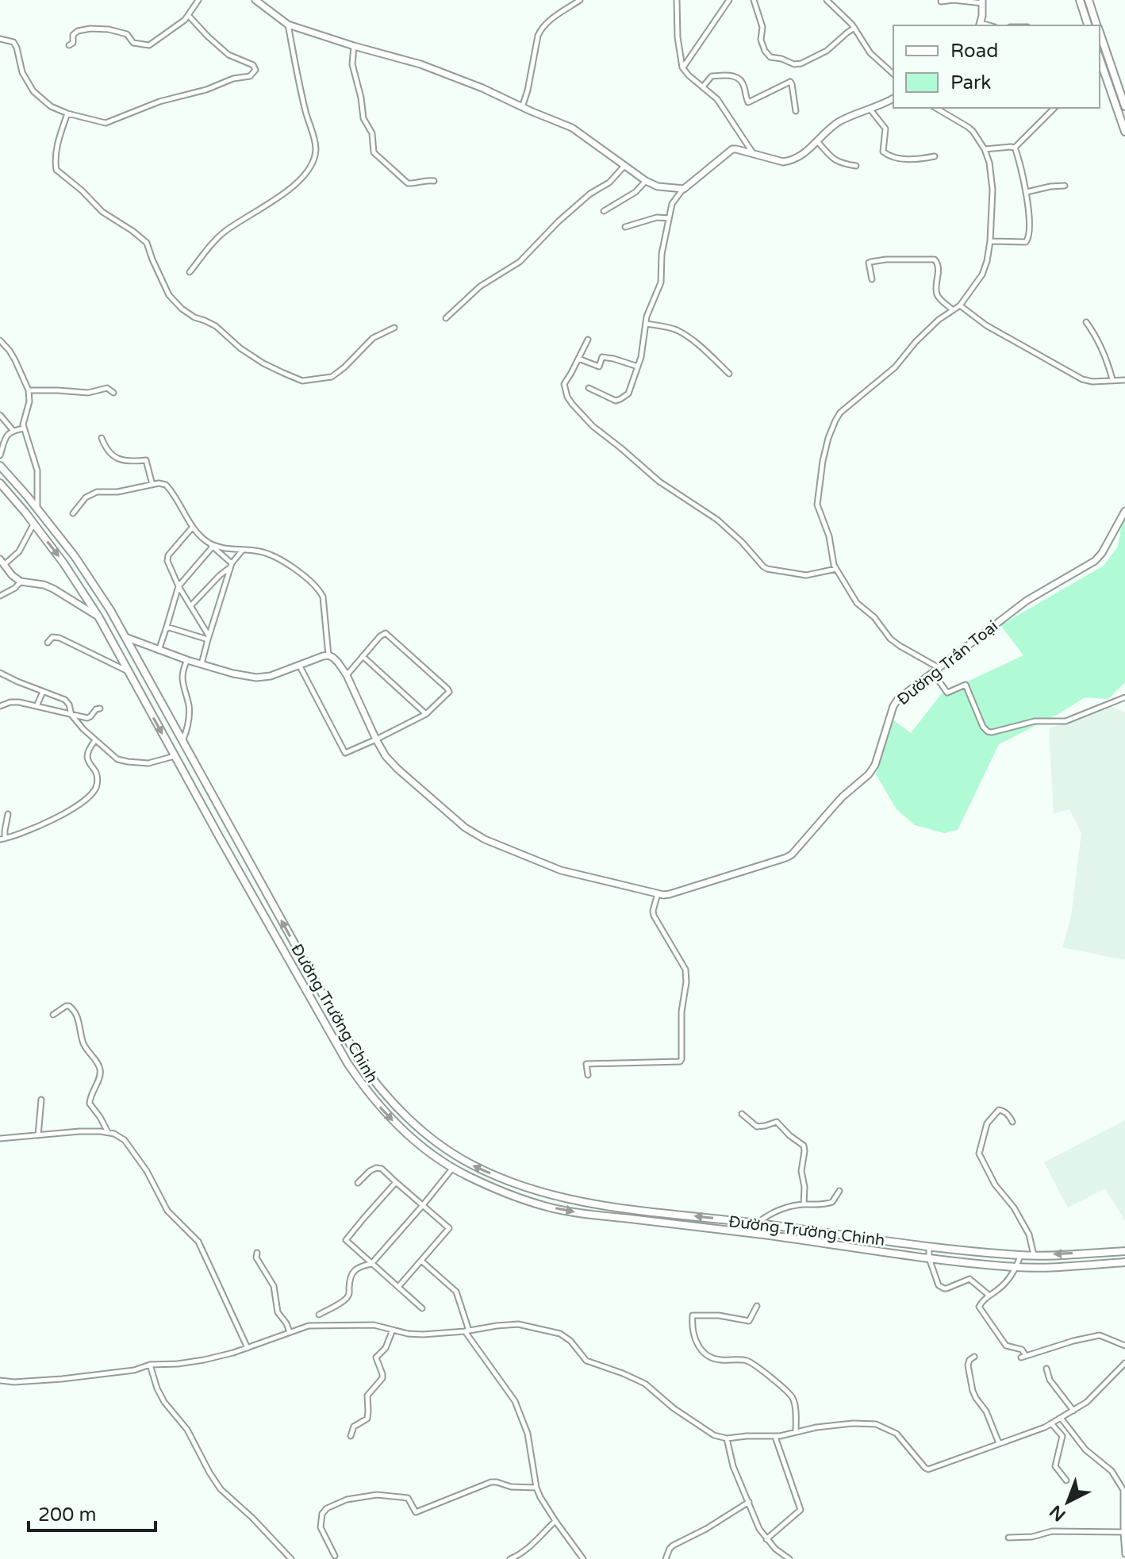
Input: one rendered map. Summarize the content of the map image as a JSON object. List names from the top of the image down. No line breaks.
{"streets":{"main road":["Đường Trường Chinh"],"street":["Đường Trần Toại"]},"legend":["Road","Park"],"scale_bar":"200 m","north":"bottom left"}
